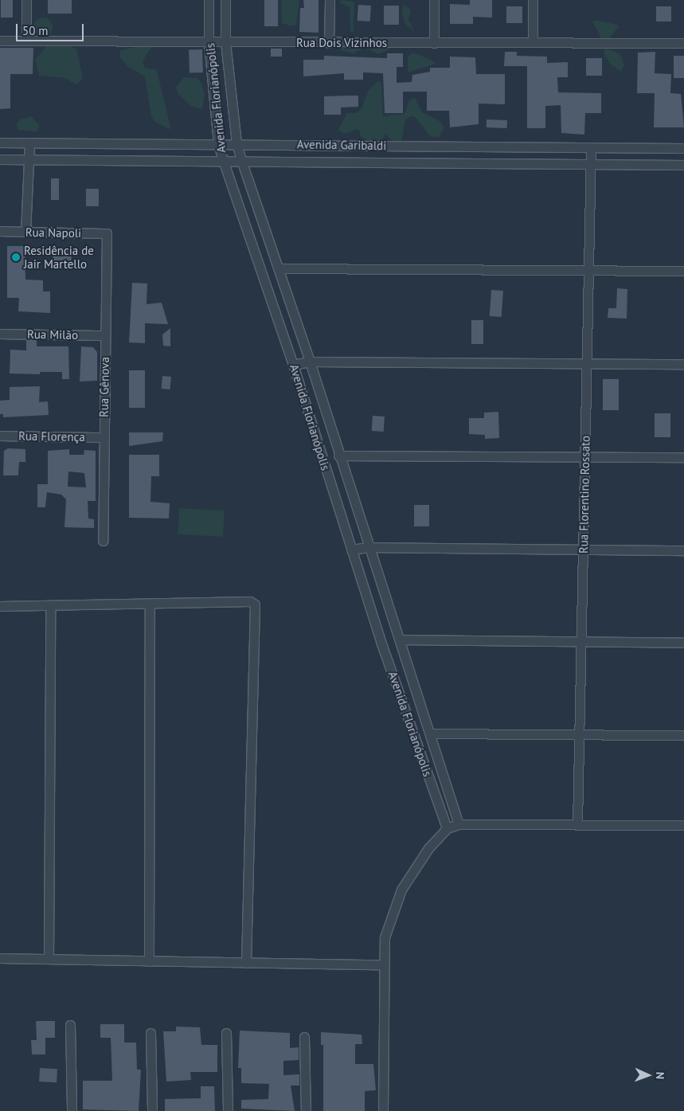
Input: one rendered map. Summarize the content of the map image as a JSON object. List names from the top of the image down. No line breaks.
{"streets":{"street":["Rua Dois Vizinhos","Avenida Florianópolis","Avenida Garibaldi","Rua Napoli","Rua Milão","Rua Gênova","Rua Florença","Rua Florentino Rossato"]},"crossings":[["Rua Dois Vizinhos","Avenida Florianópolis"],["Avenida Florianópolis","Avenida Garibaldi"],["Avenida Garibaldi","Rua Florentino Rossato"],["Rua Napoli","Rua Gênova"],["Rua Milão","Rua Gênova"],["Rua Gênova","Rua Florença"]],"places":["Residência de Jair Martello"],"scale_bar":"50 m","north":"right"}
